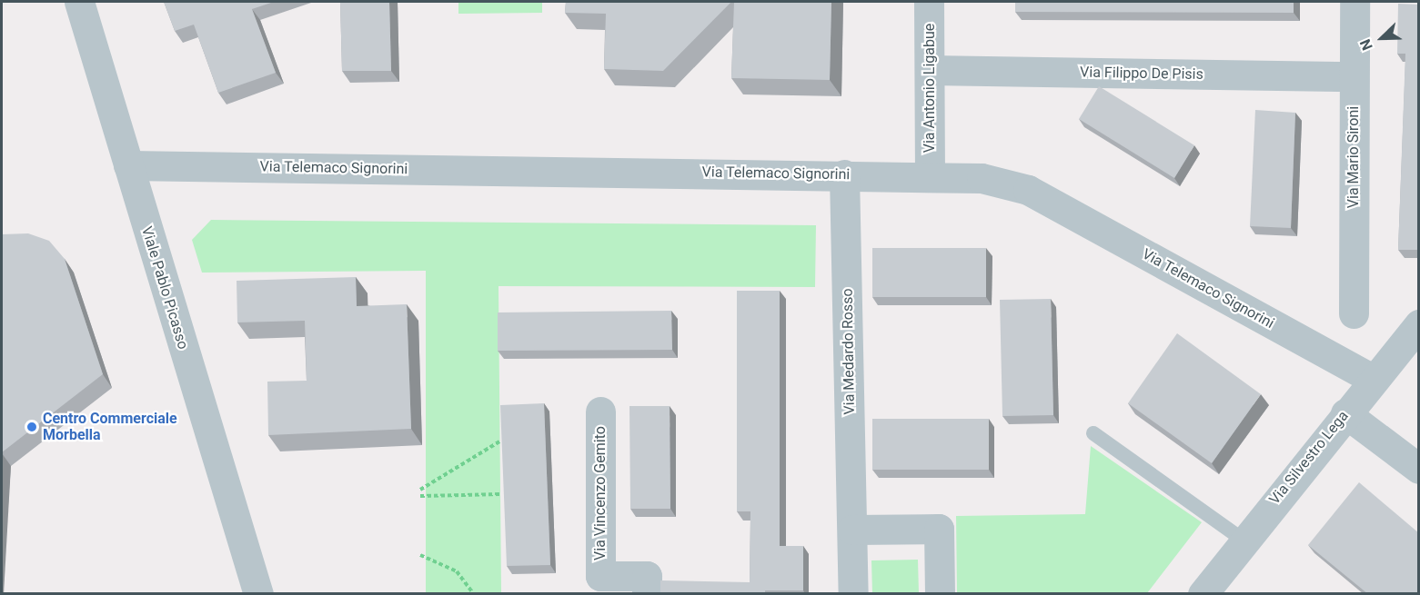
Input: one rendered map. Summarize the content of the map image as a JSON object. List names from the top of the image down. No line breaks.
{"streets":{"street":["Via Filippo De Pisis","Via Antonio Ligabue","Via Mario Sironi","Via Telemaco Signorini","Viale Pablo Picasso","Via Medardo Rosso","Via Silvestro Lega","Via Vincenzo Gemito"]},"crossings":[["Via Filippo De Pisis","Via Antonio Ligabue"],["Via Filippo De Pisis","Via Mario Sironi"],["Via Antonio Ligabue","Via Telemaco Signorini"],["Via Telemaco Signorini","Viale Pablo Picasso"],["Via Telemaco Signorini","Via Medardo Rosso"],["Via Telemaco Signorini","Via Silvestro Lega"]],"places":["Centro Commerciale Morbella"],"north":"bottom left"}
